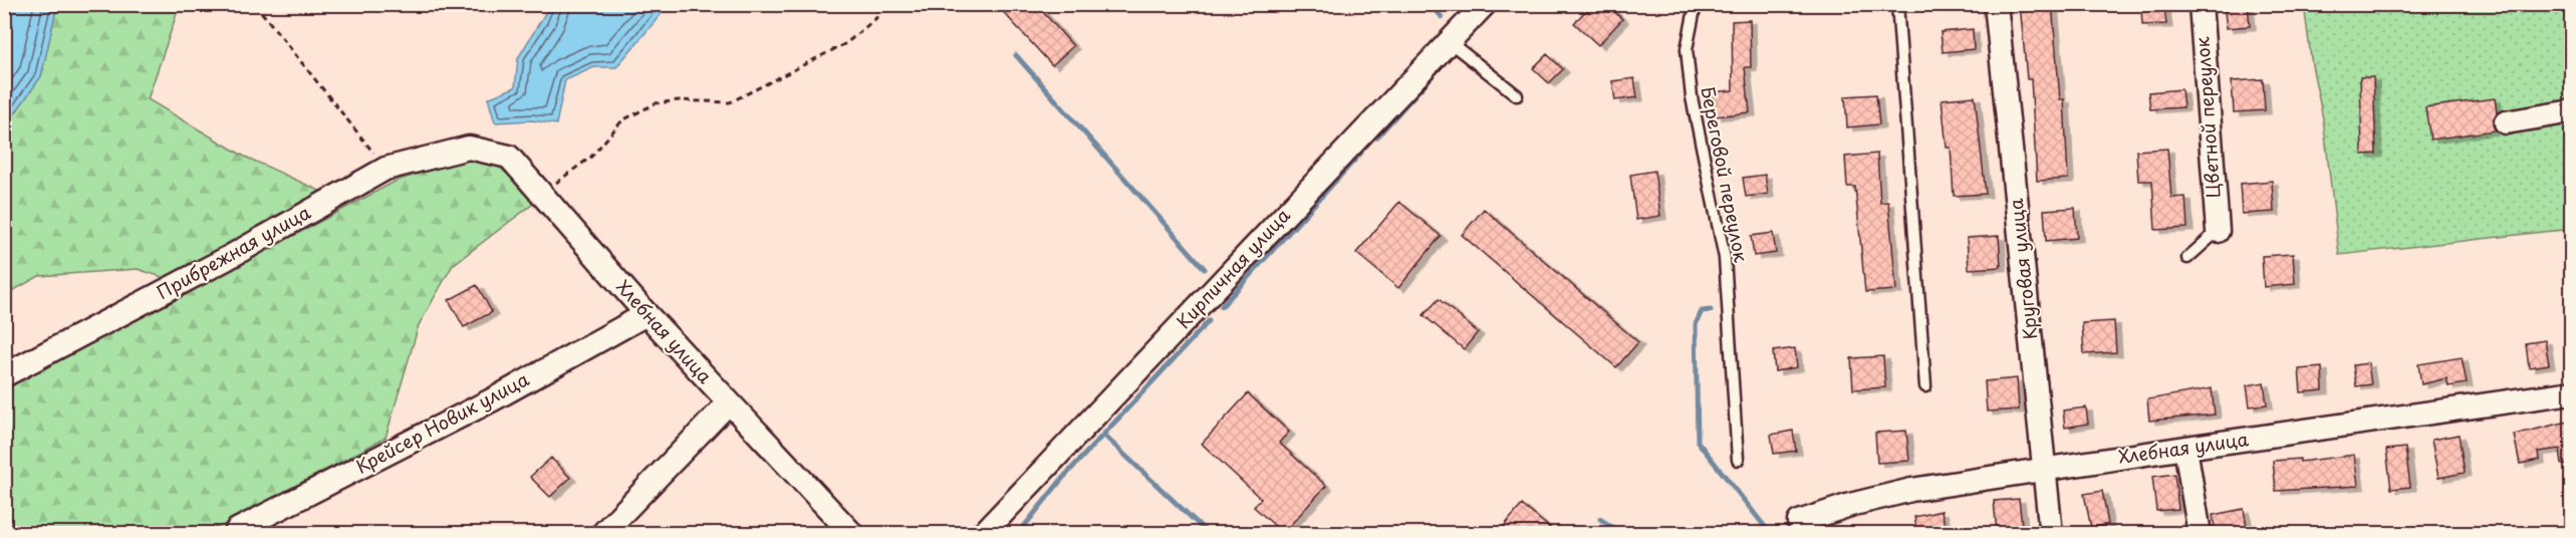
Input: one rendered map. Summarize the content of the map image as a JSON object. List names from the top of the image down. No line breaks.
{"streets":{"street":["Цветной переулок","Прибрежная улица","Кирпичная улица","Круговая улица","Хлебная улица","Крейсер Новик улица"],"lane":["Береговой переулок"]},"crossings":[["Прибрежная улица","Хлебная улица"],["Круговая улица","Хлебная улица"],["Хлебная улица","Крейсер Новик улица"]]}
